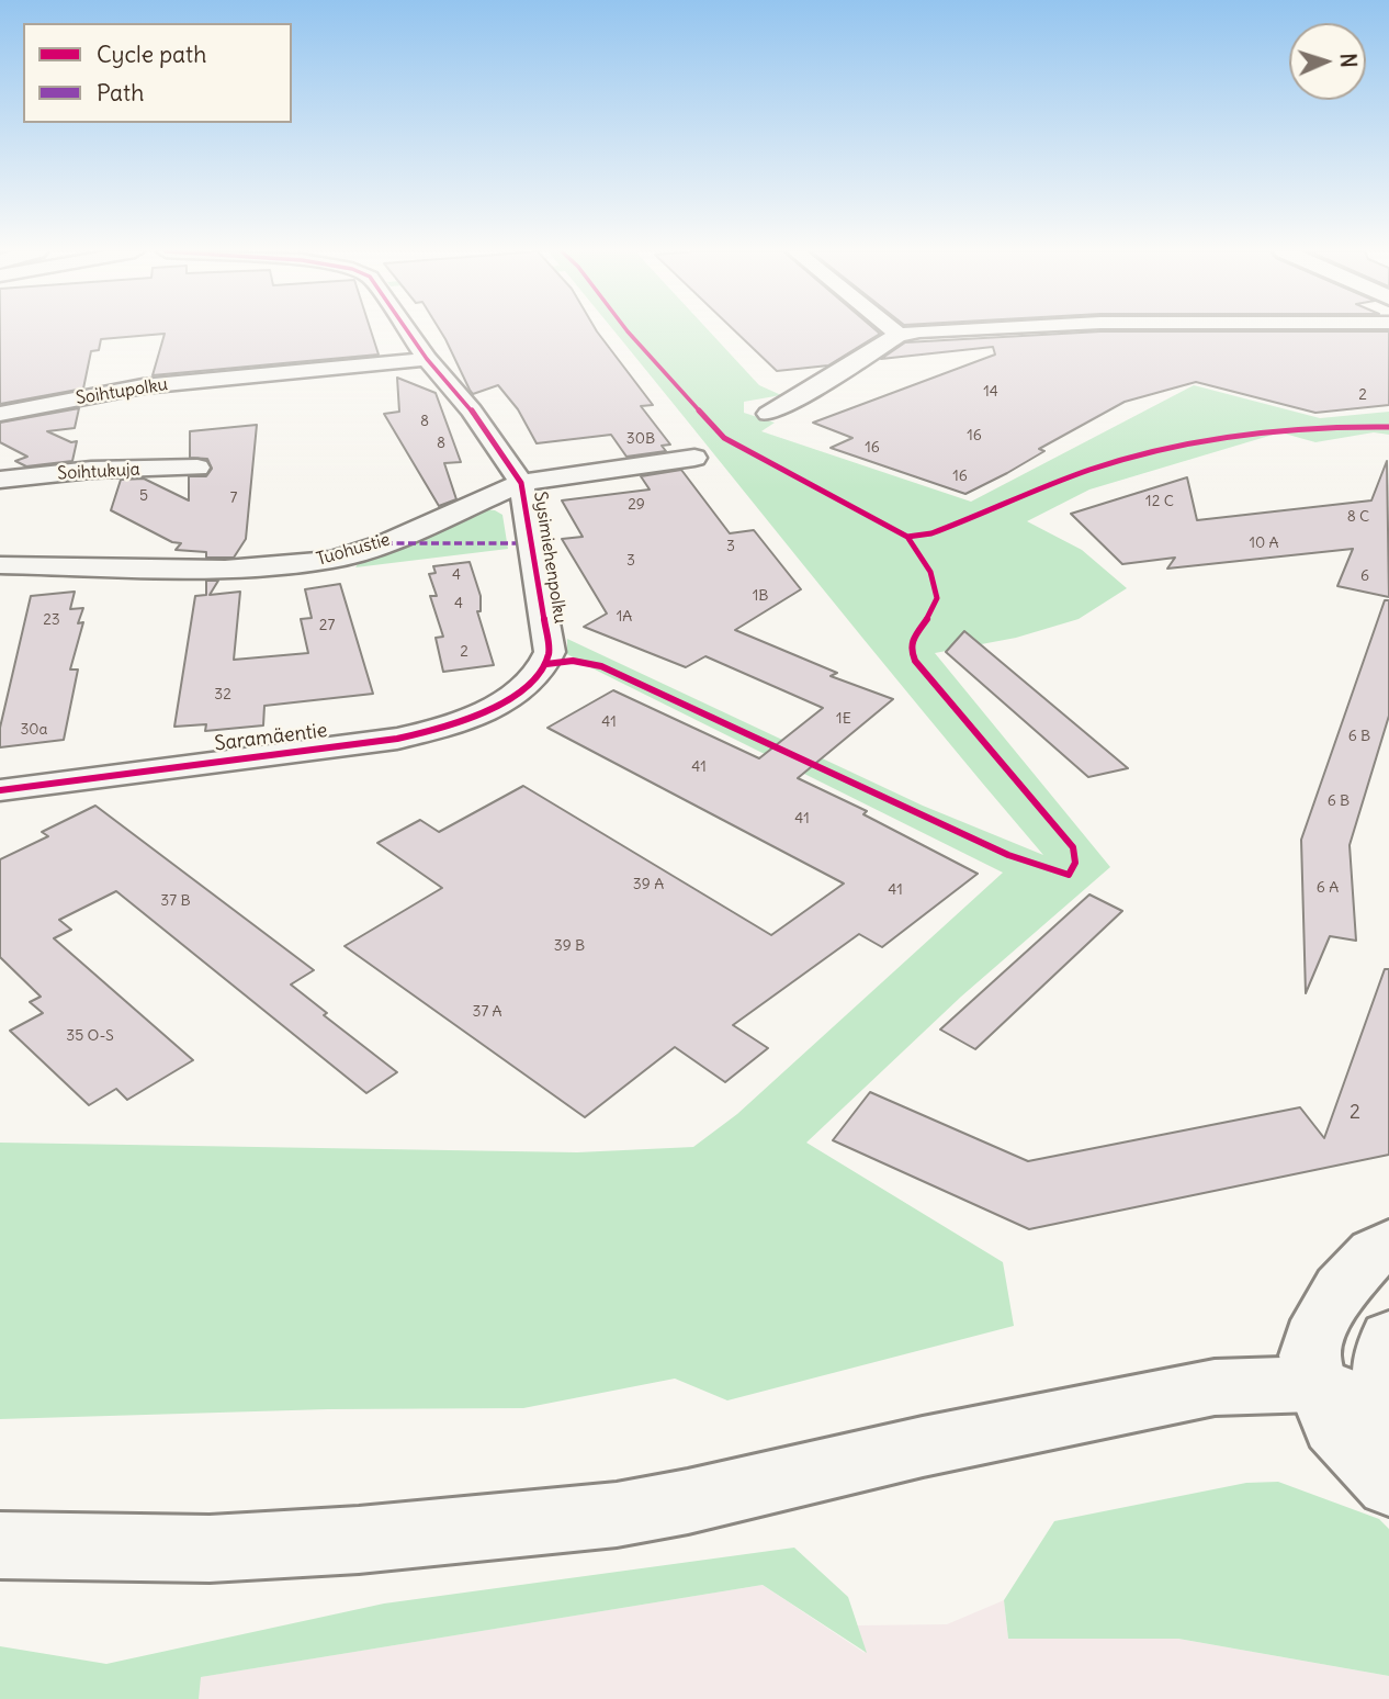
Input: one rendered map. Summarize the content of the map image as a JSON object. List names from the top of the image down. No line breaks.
{"streets":{"street":["Soihtupolku","Soihtukuja","Tuohustie","Sysimiehenpolku","Saramäentie"]},"crossings":[["Soihtupolku","Sysimiehenpolku"],["Tuohustie","Sysimiehenpolku"],["Sysimiehenpolku","Saramäentie"]],"house_numbers":["14","2","8","16","30B","8","16","16","5","7","12 C","29","8 C","10 A","3","3","4","6","1B","4","1A","23","27","2","32","1E","41","30a","6 B","41","6 B","41","39 A","6 A","41","37 B","39 B","37 A","35 O-S","2"],"legend":["Cycle path","Path"],"north":"right"}
